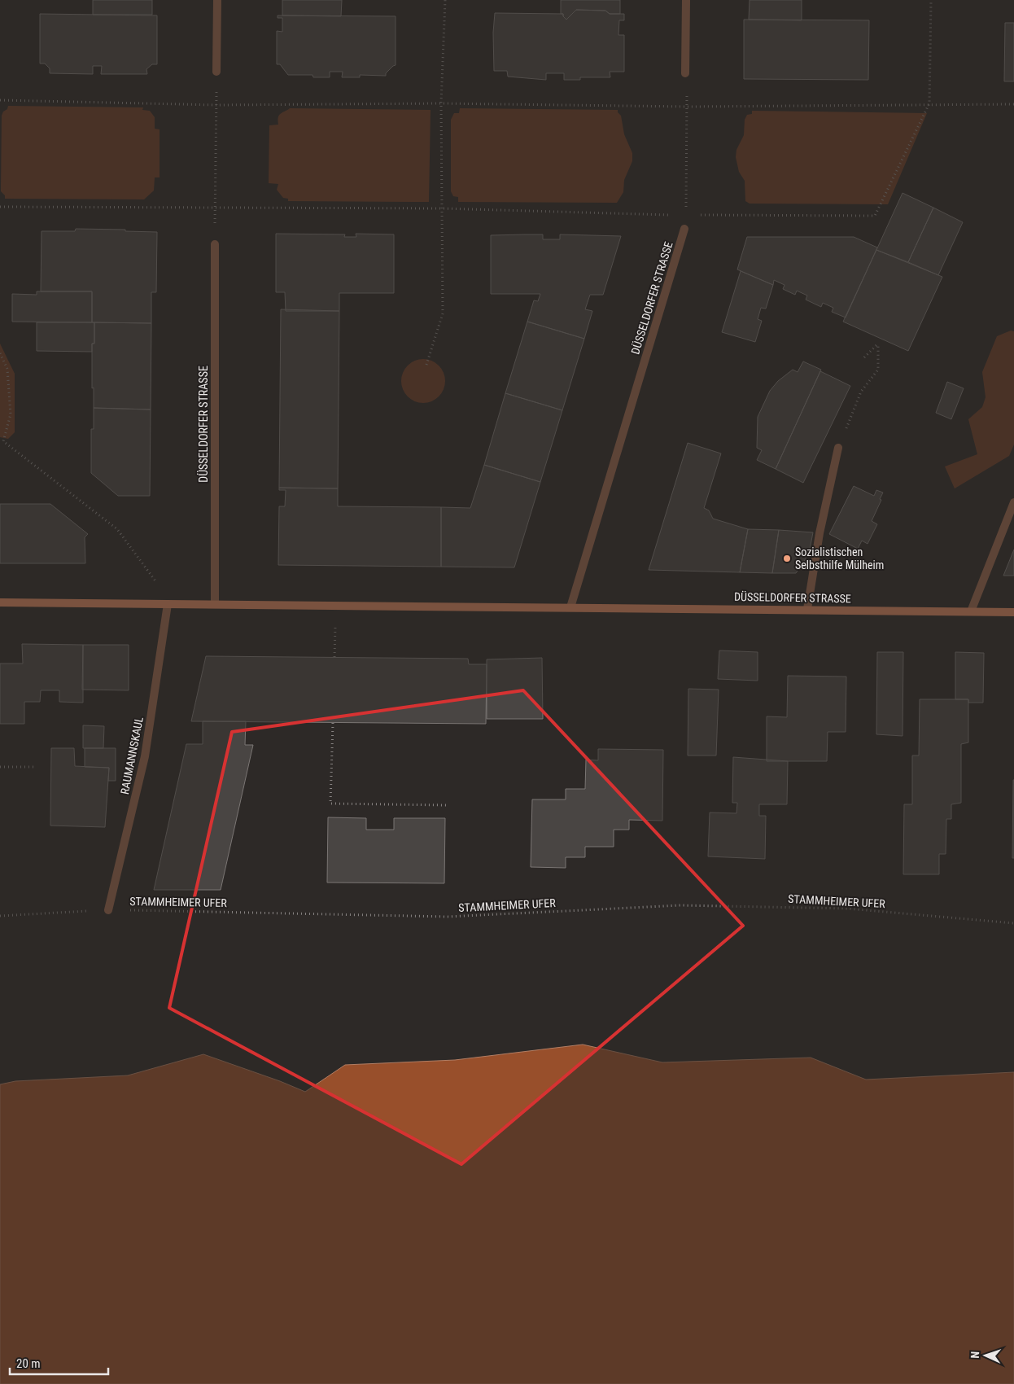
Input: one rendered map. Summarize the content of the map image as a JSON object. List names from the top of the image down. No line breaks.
{"streets":{"street":["DÜSSELDORFER STRASSE","RAUMANNSKAUL"],"path":["STAMMHEIMER UFER"]},"crossings":[["DÜSSELDORFER STRASSE","RAUMANNSKAUL"],["RAUMANNSKAUL","STAMMHEIMER UFER"]],"places":["Sozialistischen Selbsthilfe Mülheim"],"scale_bar":"20 m","north":"left"}
